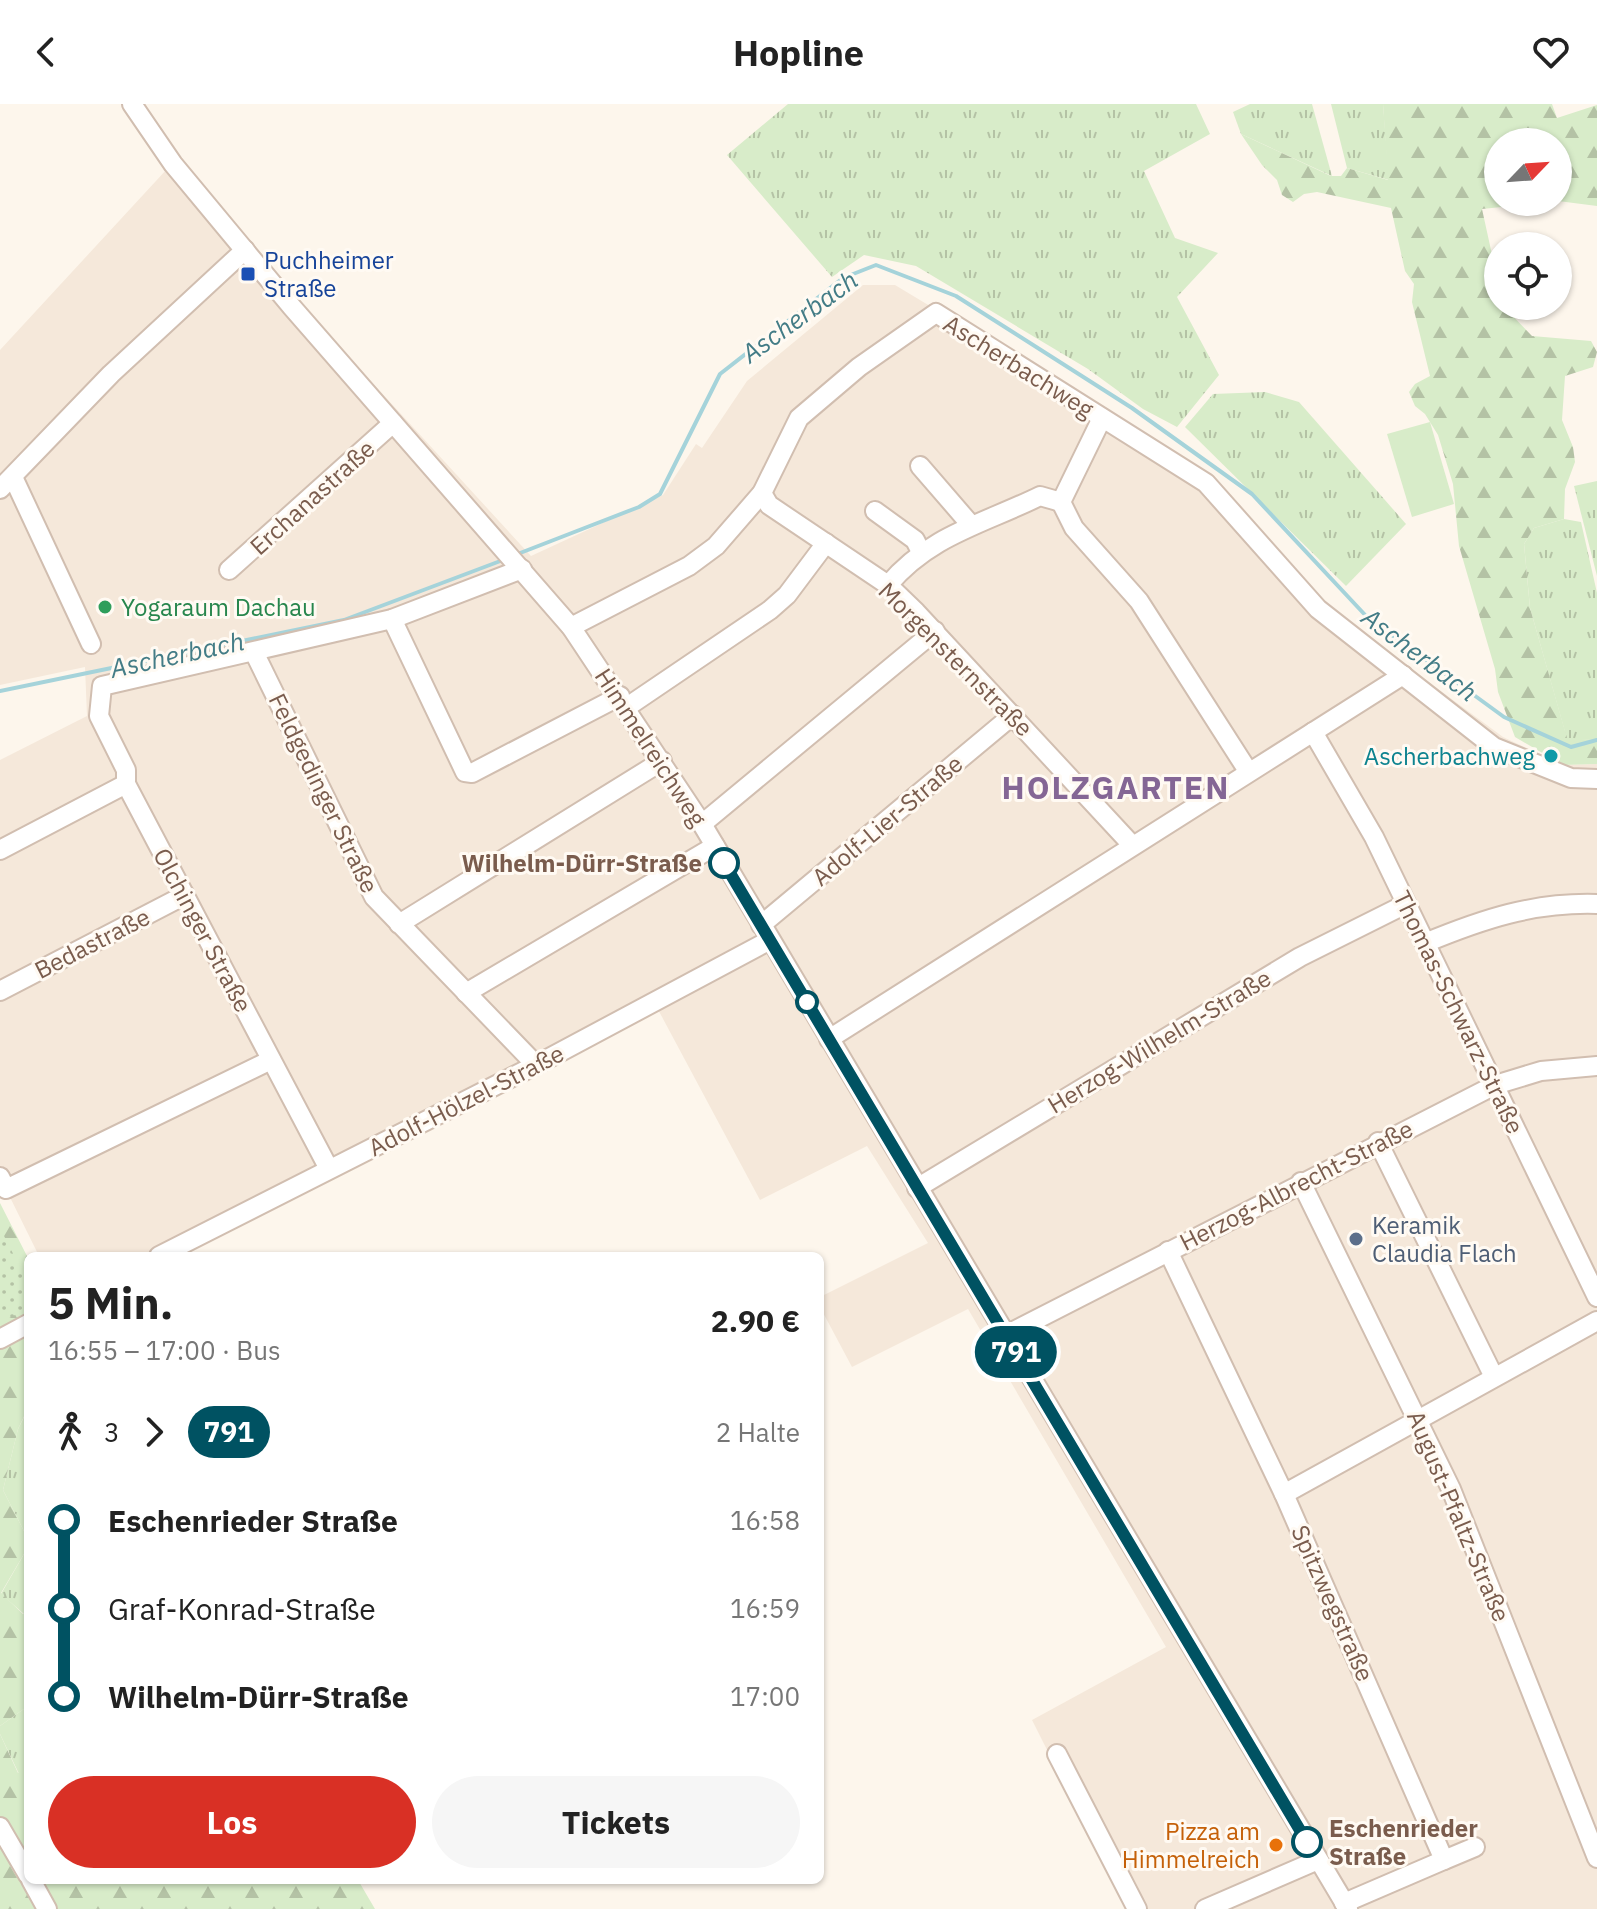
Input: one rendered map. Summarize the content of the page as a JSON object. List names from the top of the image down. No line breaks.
{"streets":{"street":["Ascherbachweg","Erchanastraße","Morgensternstraße","Himmelreichweg","Feldgedinger Straße","Adolf-Lier-Straße","Olchinger Straße","Bedastraße","Thomas-Schwarz-Straße","Herzog-Wilhelm-Straße","Adolf-Hölzel-Straße","Herzog-Albrecht-Straße","August-Pfaltz-Straße","Spitzwegstraße"]},"crossings":[["Ascherbachweg","Morgensternstraße"],["Erchanastraße","Himmelreichweg"],["Morgensternstraße","Adolf-Lier-Straße"],["Himmelreichweg","Adolf-Lier-Straße"],["Himmelreichweg","Herzog-Wilhelm-Straße"],["Himmelreichweg","Adolf-Hölzel-Straße"],["Himmelreichweg","Herzog-Albrecht-Straße"],["Feldgedinger Straße","Olchinger Straße"],["Feldgedinger Straße","Adolf-Hölzel-Straße"],["Adolf-Lier-Straße","Adolf-Hölzel-Straße"],["Olchinger Straße","Bedastraße"],["Olchinger Straße","Adolf-Hölzel-Straße"],["Thomas-Schwarz-Straße","Herzog-Wilhelm-Straße"],["Thomas-Schwarz-Straße","Herzog-Albrecht-Straße"],["Herzog-Albrecht-Straße","August-Pfaltz-Straße"],["Herzog-Albrecht-Straße","Spitzwegstraße"]],"districts":["HOLZGARTEN"],"water":["Ascherbach"],"places":{"transit":["Puchheimer Straße"],"other":["Yogaraum Dachau","Ascherbachweg","Wilhelm-Dürr-Straße","Keramik Claudia Flach","Eschenrieder Straße","Pizza am Himmelreich"]},"lines":["bus line 791"],"north":"top right","page":{"header":"Hopline","on_map":"791","heading":["5 Min.","16:55 – 17:00 · Bus","2.90 €"],"legs":["3","791","2 Halte"],"list":[{"name":"Eschenrieder Straße","value":"16:58"},{"name":"Graf-Konrad-Straße","value":"16:59"},{"name":"Wilhelm-Dürr-Straße","value":"17:00"}],"buttons":["Los","Tickets"]}}
